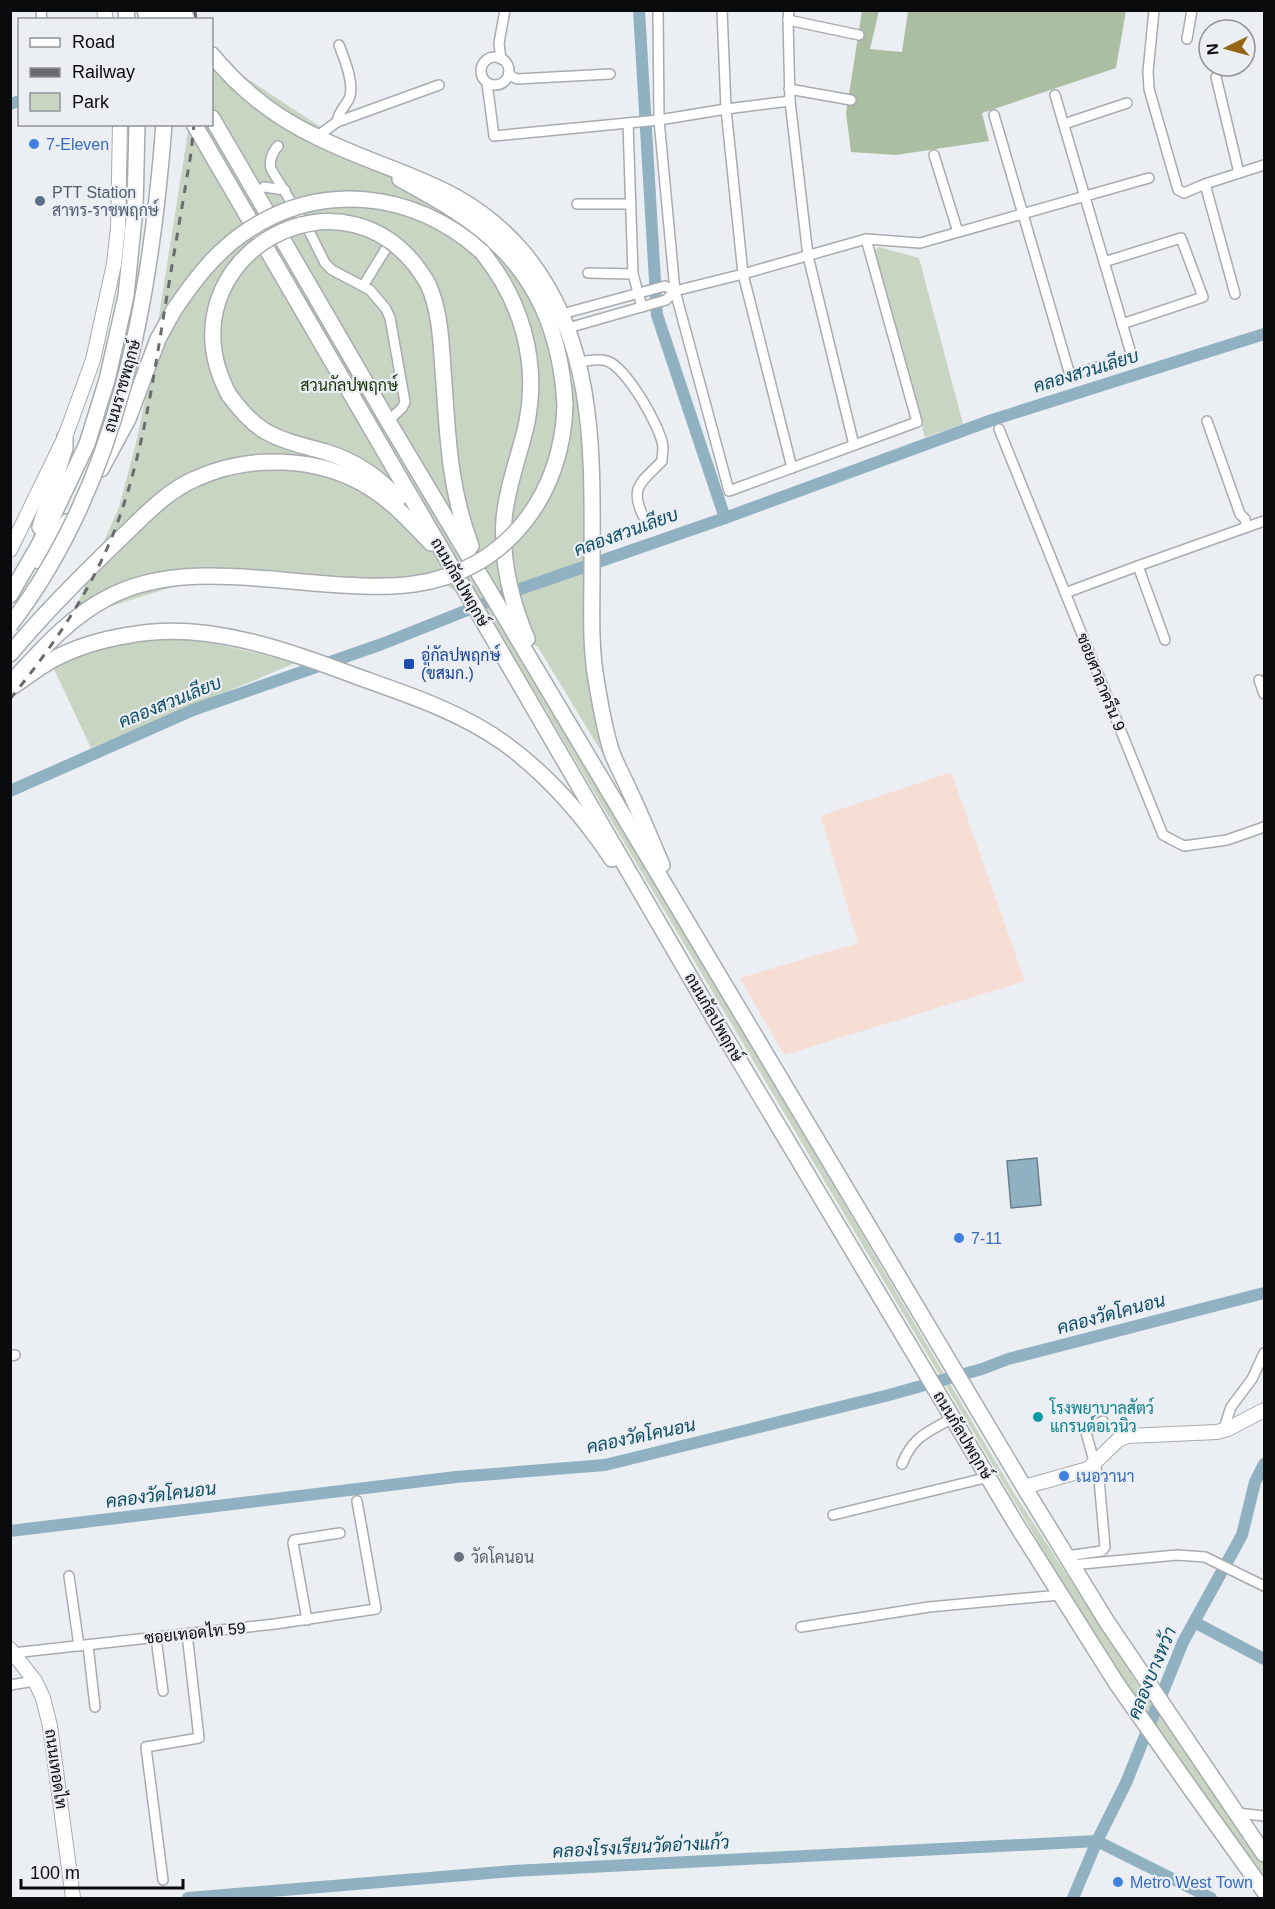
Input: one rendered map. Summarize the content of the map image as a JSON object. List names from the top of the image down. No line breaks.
{"streets":{"main road":["ถนนราชพฤกษ์","ถนนกัลปพฤกษ์","ถนนเทอดไท"],"street":["ซอยศาลาครืน 9","ซอยเทอดไท 59"]},"crossings":[["ซอยเทอดไท 59","ถนนเทอดไท"]],"water":["คลองสวนเลียบ","คลองวัดโคนอน","คลองบางหว้า","คลองโรงเรียนวัดอ่างแก้ว"],"parks":["สวนกัลปพฤกษ์"],"places":{"other":["7-Eleven","PTT Station สาทร-ราชพฤกษ์","7-11","โรงพยาบาลสัตว์ แกรนด์อเวนิว","เนอวานา","วัดโคนอน","Metro West Town"],"transit":["อู่กัลปพฤกษ์ (ขสมก.)"]},"legend":["Road","Railway","Park"],"scale_bar":"100 m","north":"left"}
